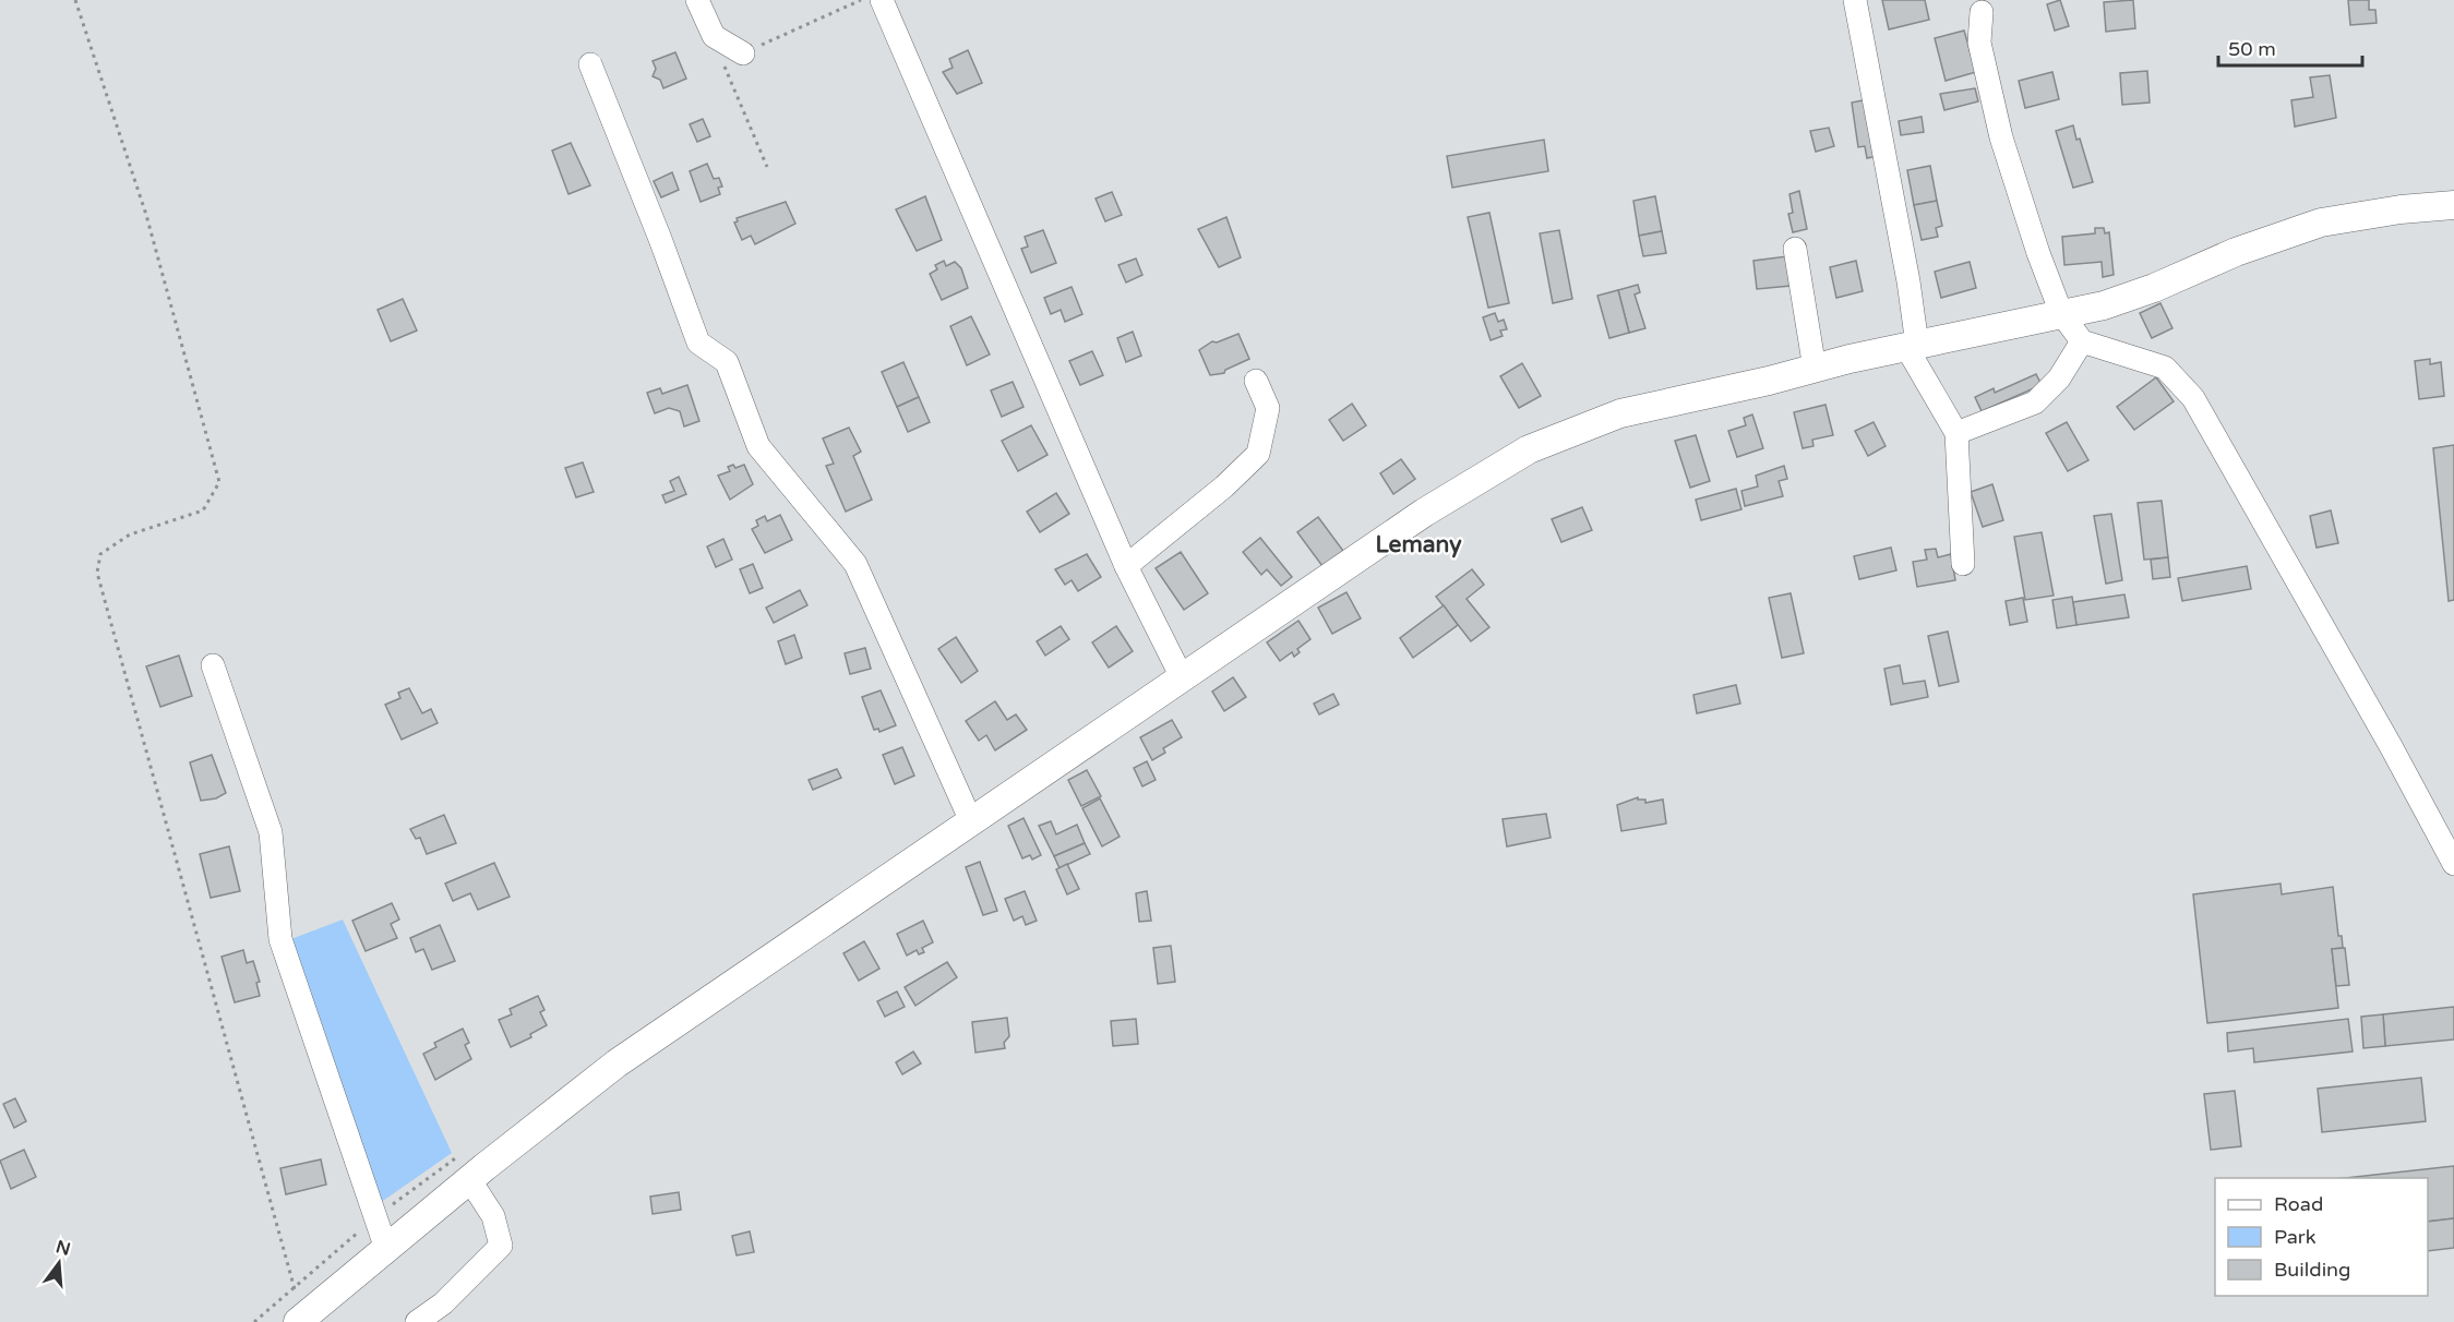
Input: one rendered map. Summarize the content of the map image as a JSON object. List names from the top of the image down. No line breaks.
{"districts":["Lemany"],"legend":["Road","Park","Building"],"scale_bar":"50 m","north":"top"}
